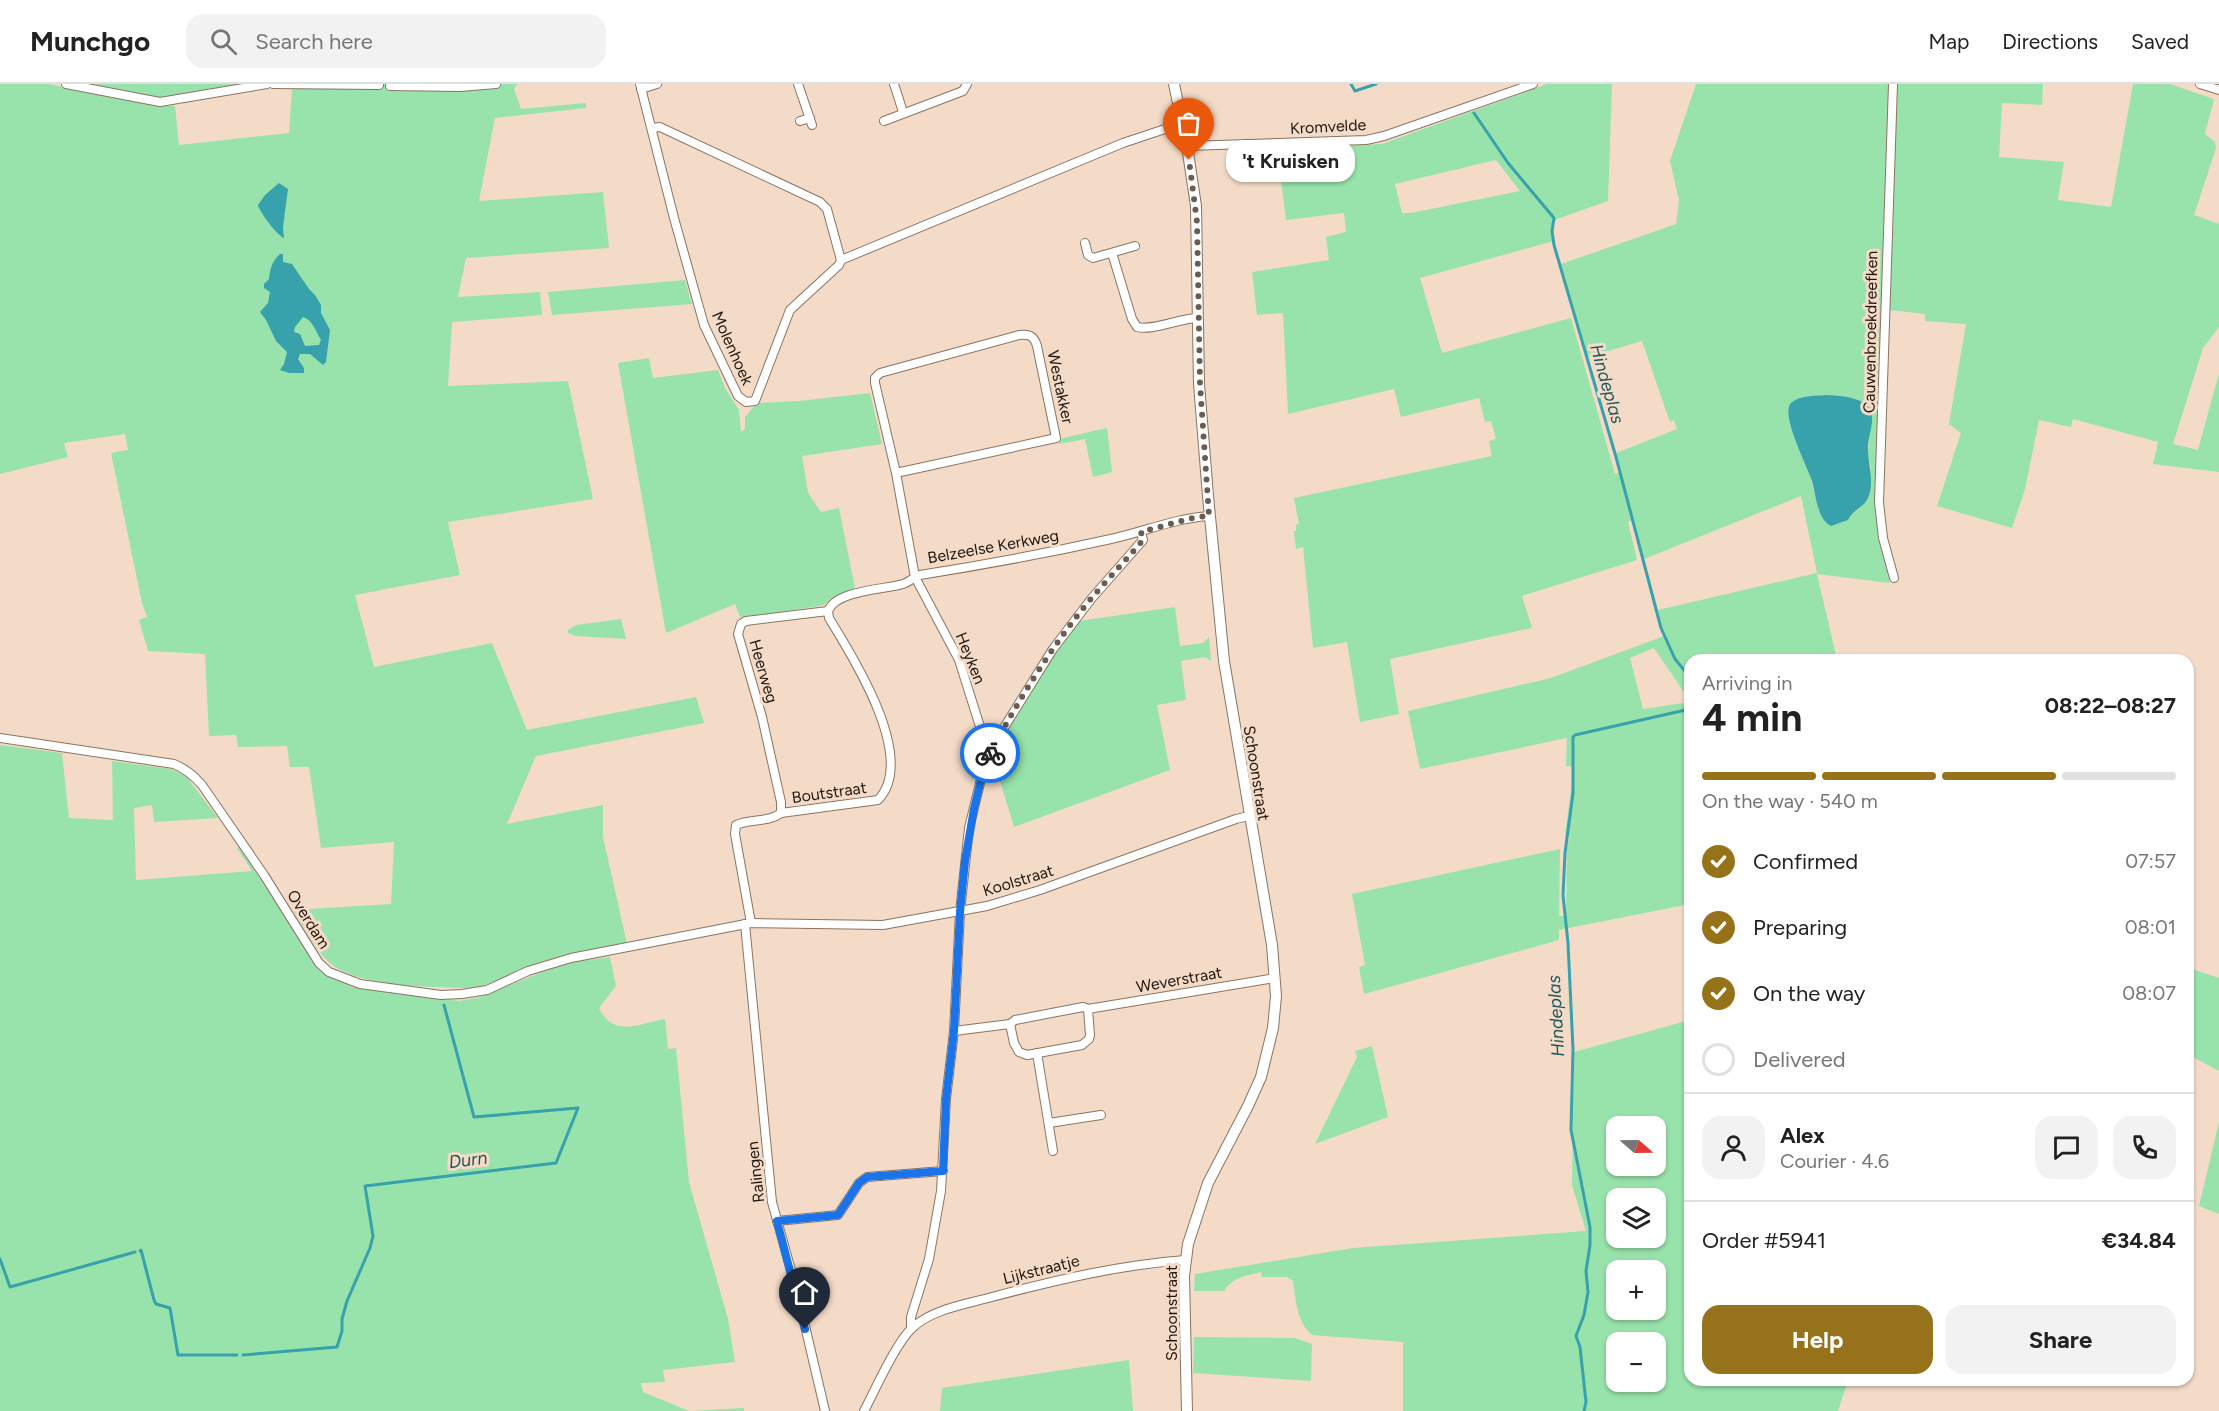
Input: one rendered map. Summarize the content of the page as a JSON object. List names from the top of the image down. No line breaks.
{"streets":{"street":["Kromvelde","Cauwenbroekdreefken","Molenhoek","Westakker","Belzeelse Kerkweg","Heyken","Heerweg","Schoonstraat","Boutstraat","Koolstraat","Overdam","Weverstraat","Ralingen","Lijkstraatje"]},"crossings":[["Kromvelde","Schoonstraat"],["Molenhoek","Schoonstraat"],["Westakker","Belzeelse Kerkweg"],["Belzeelse Kerkweg","Heyken"],["Belzeelse Kerkweg","Schoonstraat"],["Heerweg","Boutstraat"],["Schoonstraat","Koolstraat"],["Schoonstraat","Weverstraat"],["Schoonstraat","Lijkstraatje"],["Boutstraat","Koolstraat"],["Boutstraat","Overdam"],["Boutstraat","Ralingen"],["Koolstraat","Overdam"],["Koolstraat","Ralingen"],["Overdam","Ralingen"]],"water":["Hindeplas","Durn"],"places":["'t Kruisken"],"north":"right","page":{"header":"Munchgo","search":"Search here","nav":["Map","Directions","Saved"],"bubble":"'t Kruisken","heading":["4 min","Arriving in","08:22–08:27"],"panel":["Alex","Courier · 4.6","Order #5941","€34.84"],"bar":"On the way · 540 m","list":[["Confirmed","07:57"],["Preparing","08:01"],["On the way","08:07"],"Delivered"],"map_buttons":["+","−"],"buttons":["Help","Share"]}}
